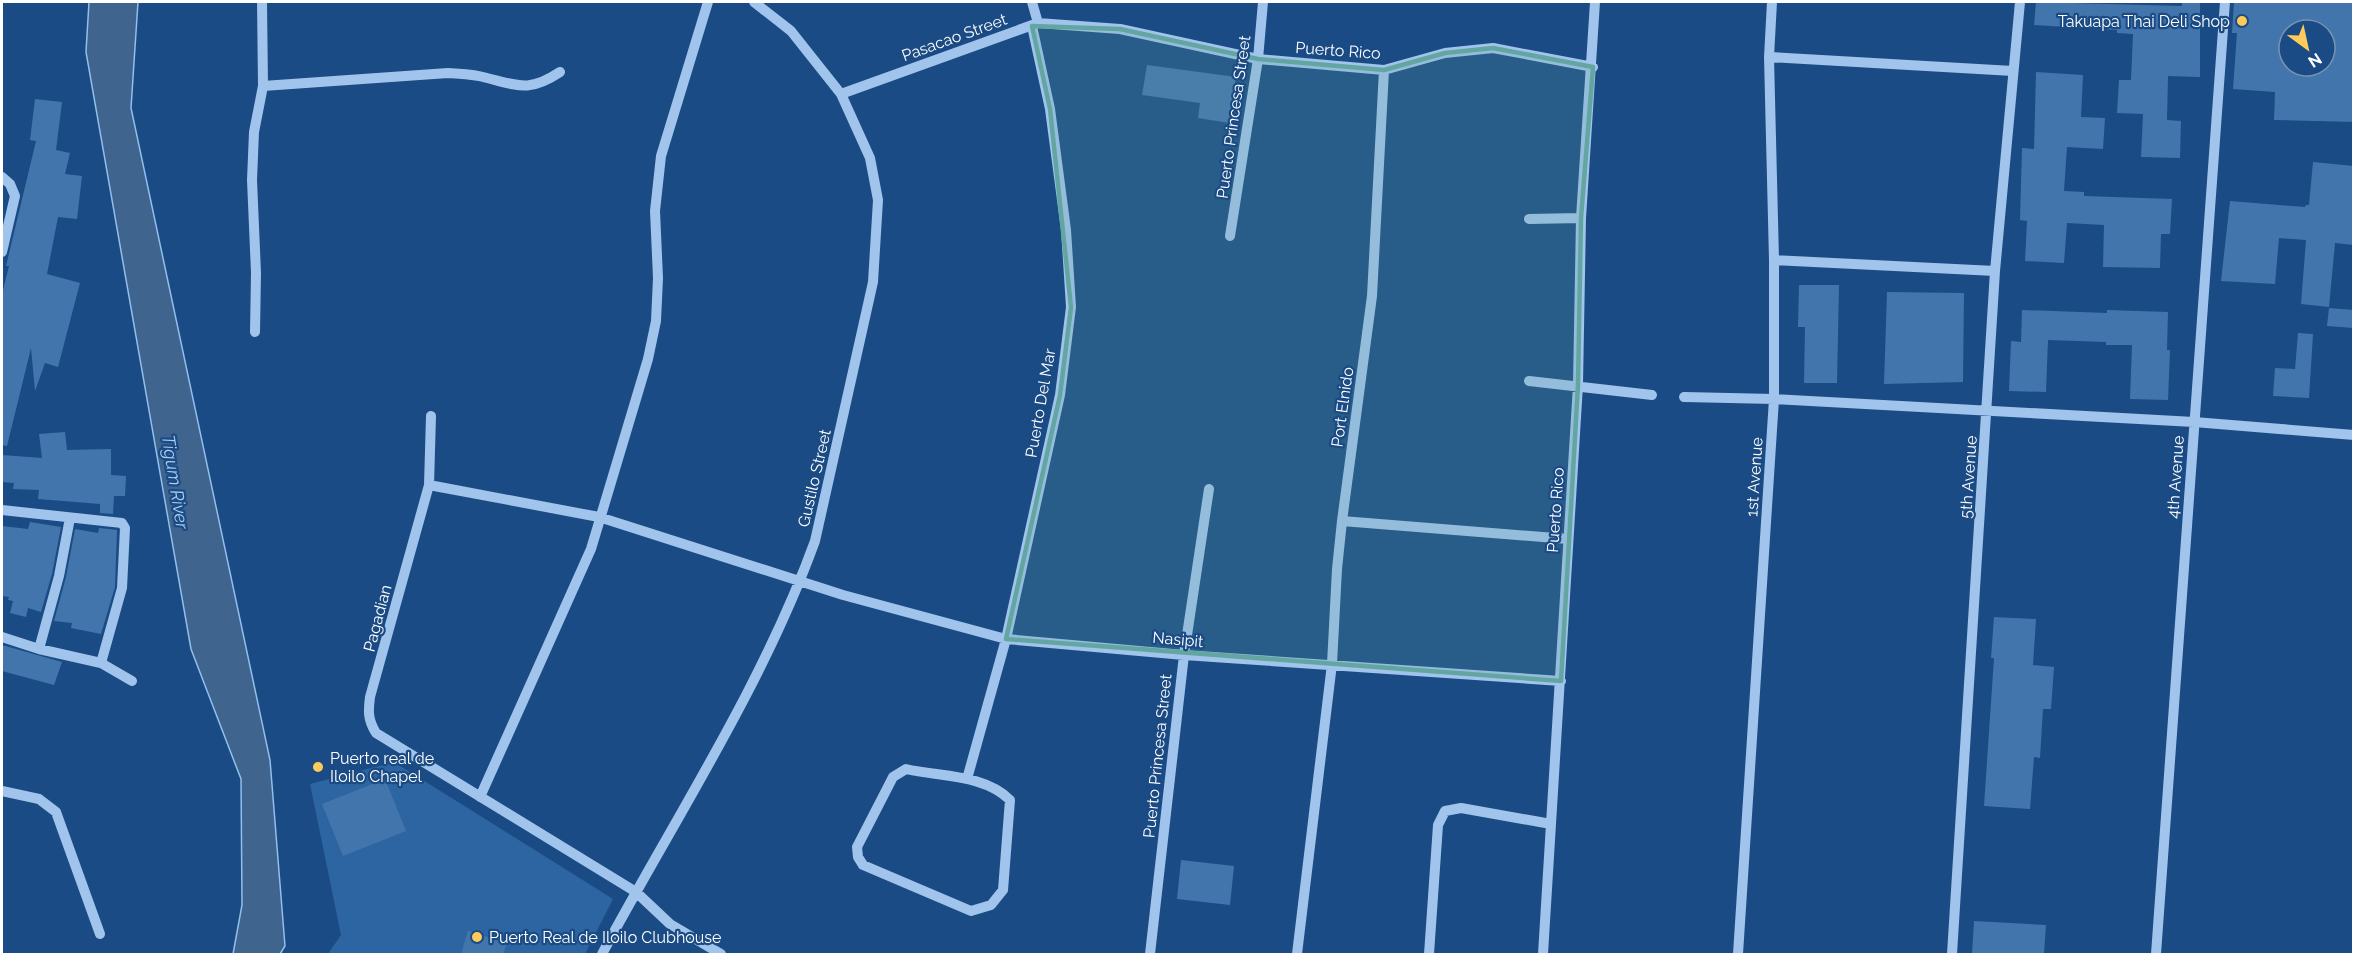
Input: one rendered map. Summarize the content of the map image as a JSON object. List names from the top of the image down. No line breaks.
{"streets":{"street":["Pasacao Street","Puerto Rico","Puerto Princesa Street","Puerto Del Mar","Port Elnido","1st Avenue","5th Avenue","4th Avenue","Gustilo Street","Pagadian","Nasipit"]},"crossings":[["Pasacao Street","Puerto Rico"],["Pasacao Street","Puerto Princesa Street"],["Pasacao Street","Puerto Del Mar"],["Pasacao Street","Gustilo Street"],["Puerto Rico","Puerto Princesa Street"],["Puerto Rico","Port Elnido"],["Puerto Rico","Nasipit"],["Puerto Princesa Street","Nasipit"],["Puerto Del Mar","Nasipit"],["Port Elnido","Nasipit"],["Gustilo Street","Pagadian"],["Gustilo Street","Nasipit"]],"water":["Tigum River"],"places":["Takuapa Thai Deli Shop","Puerto real de Iloilo Chapel","Puerto Real de Iloilo Clubhouse"],"north":"bottom right"}
